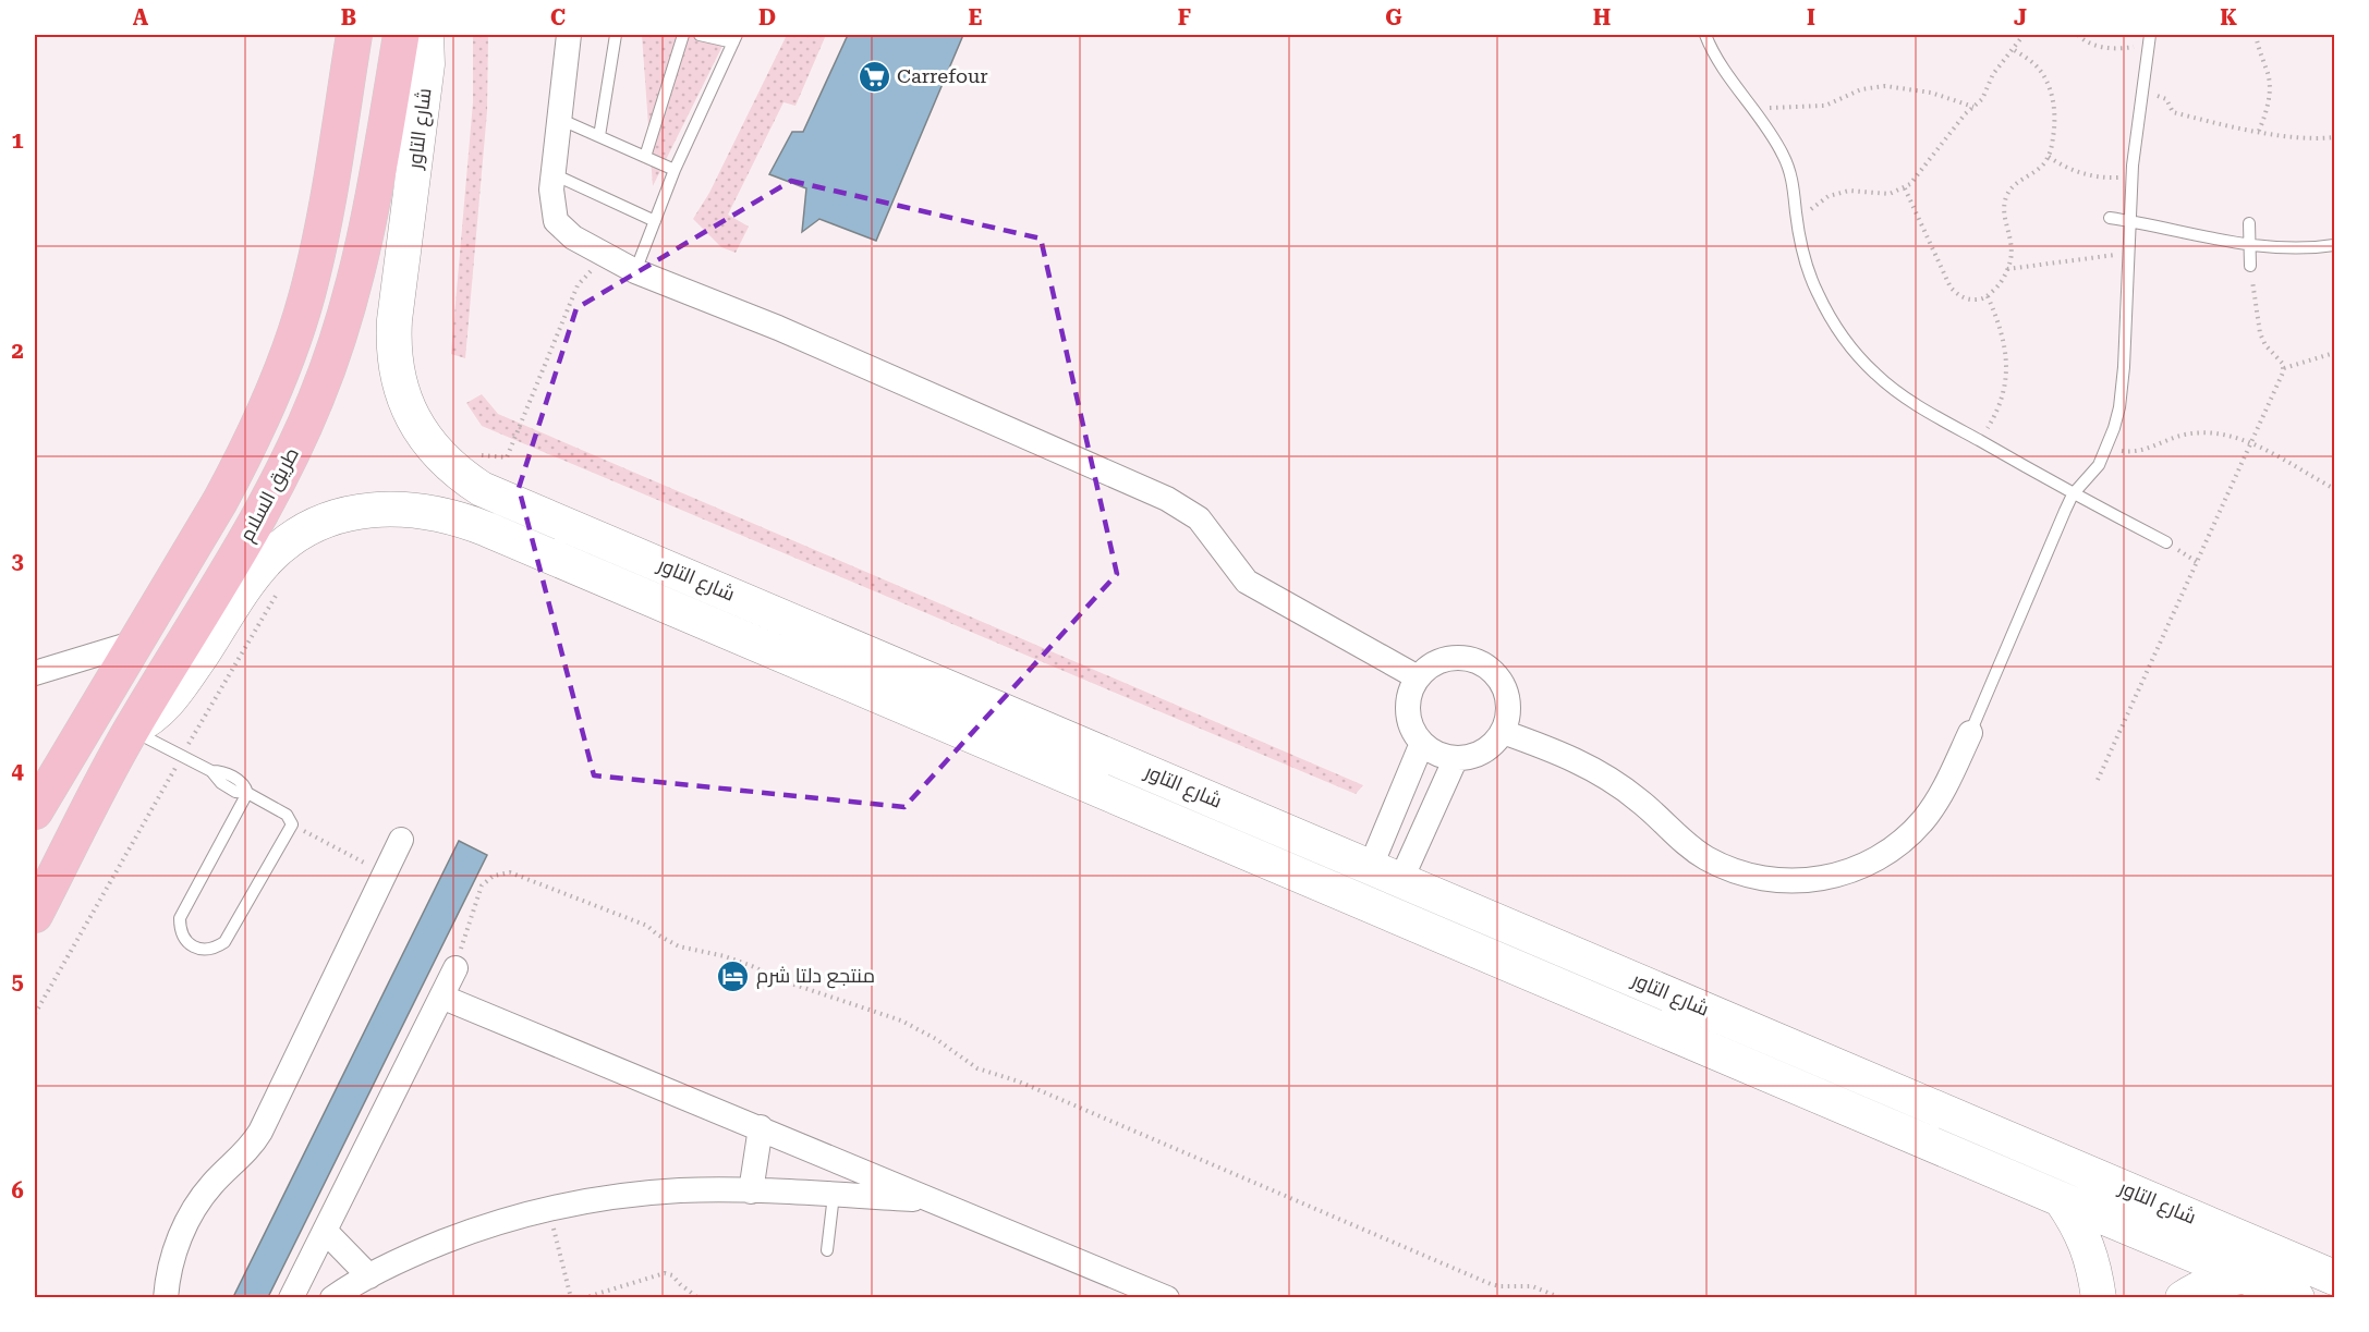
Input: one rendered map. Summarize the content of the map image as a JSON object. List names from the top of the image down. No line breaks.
{"streets":{"main road":["شارع التاور","طريق السلام"]},"crossings":[["شارع التاور","طريق السلام"]],"places":{"supermarket":["Carrefour"],"hotel":["منتجع دلتا شرم"]},"grid":{"columns":["A","B","C","D","E","F","G","H","I","J","K"],"rows":["1","2","3","4","5","6"]}}
